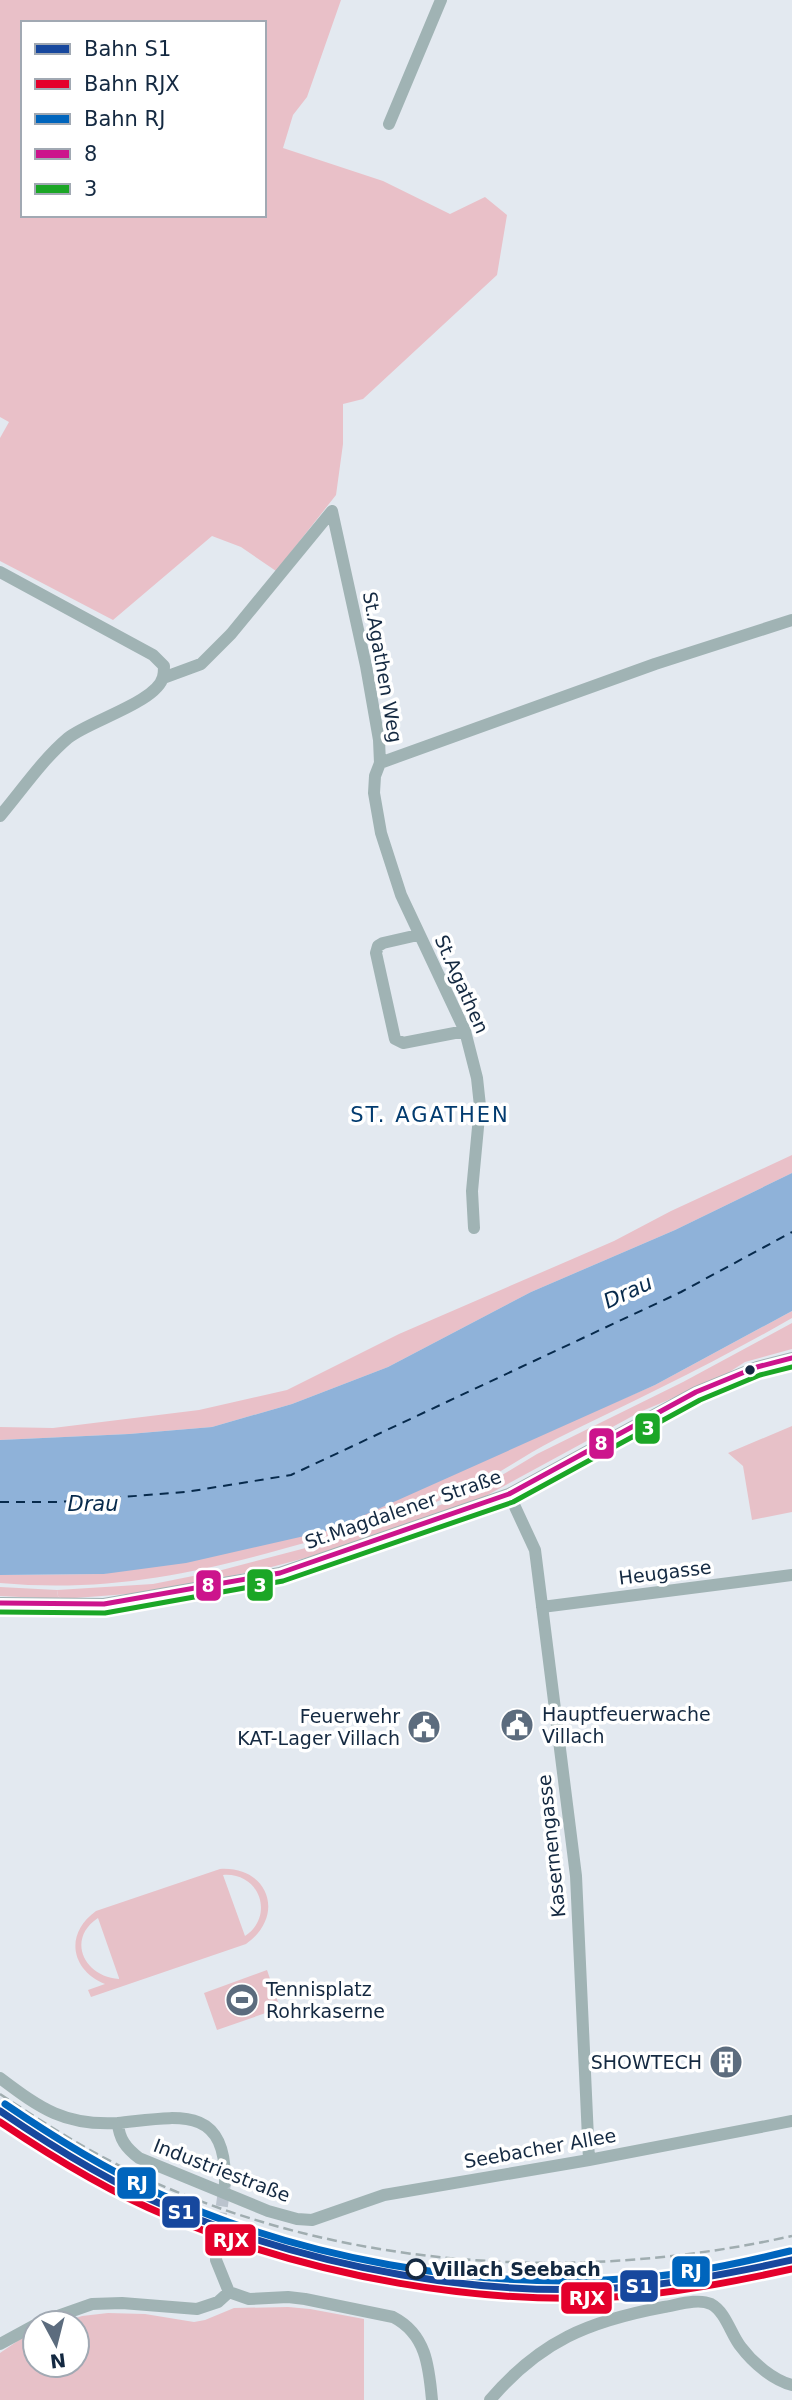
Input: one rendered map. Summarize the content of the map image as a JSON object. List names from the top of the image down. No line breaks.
{"streets":{"street":["St.Agathen Weg","St.Agathen","St.Magdalener Straße","Heugasse","Kasernengasse","Seebacher Allee","Industriestraße"]},"crossings":[["St.Agathen Weg","St.Agathen"],["St.Magdalener Straße","Kasernengasse"],["Heugasse","Kasernengasse"],["Kasernengasse","Seebacher Allee"],["Seebacher Allee","Industriestraße"]],"districts":["ST. AGATHEN"],"water":["Drau"],"places":{"public building":["Hauptfeuerwache Villach","Feuerwehr KAT-Lager Villach"],"sports":["Tennisplatz Rohrkaserne"],"building":["SHOWTECH"],"other":["Villach Seebach"]},"lines":["transit line 8","transit line 3","rail line RJ","rail line S1","rail line RJX"],"legend":["Bahn S1","Bahn RJX","Bahn RJ","8","3"],"north":"bottom"}
